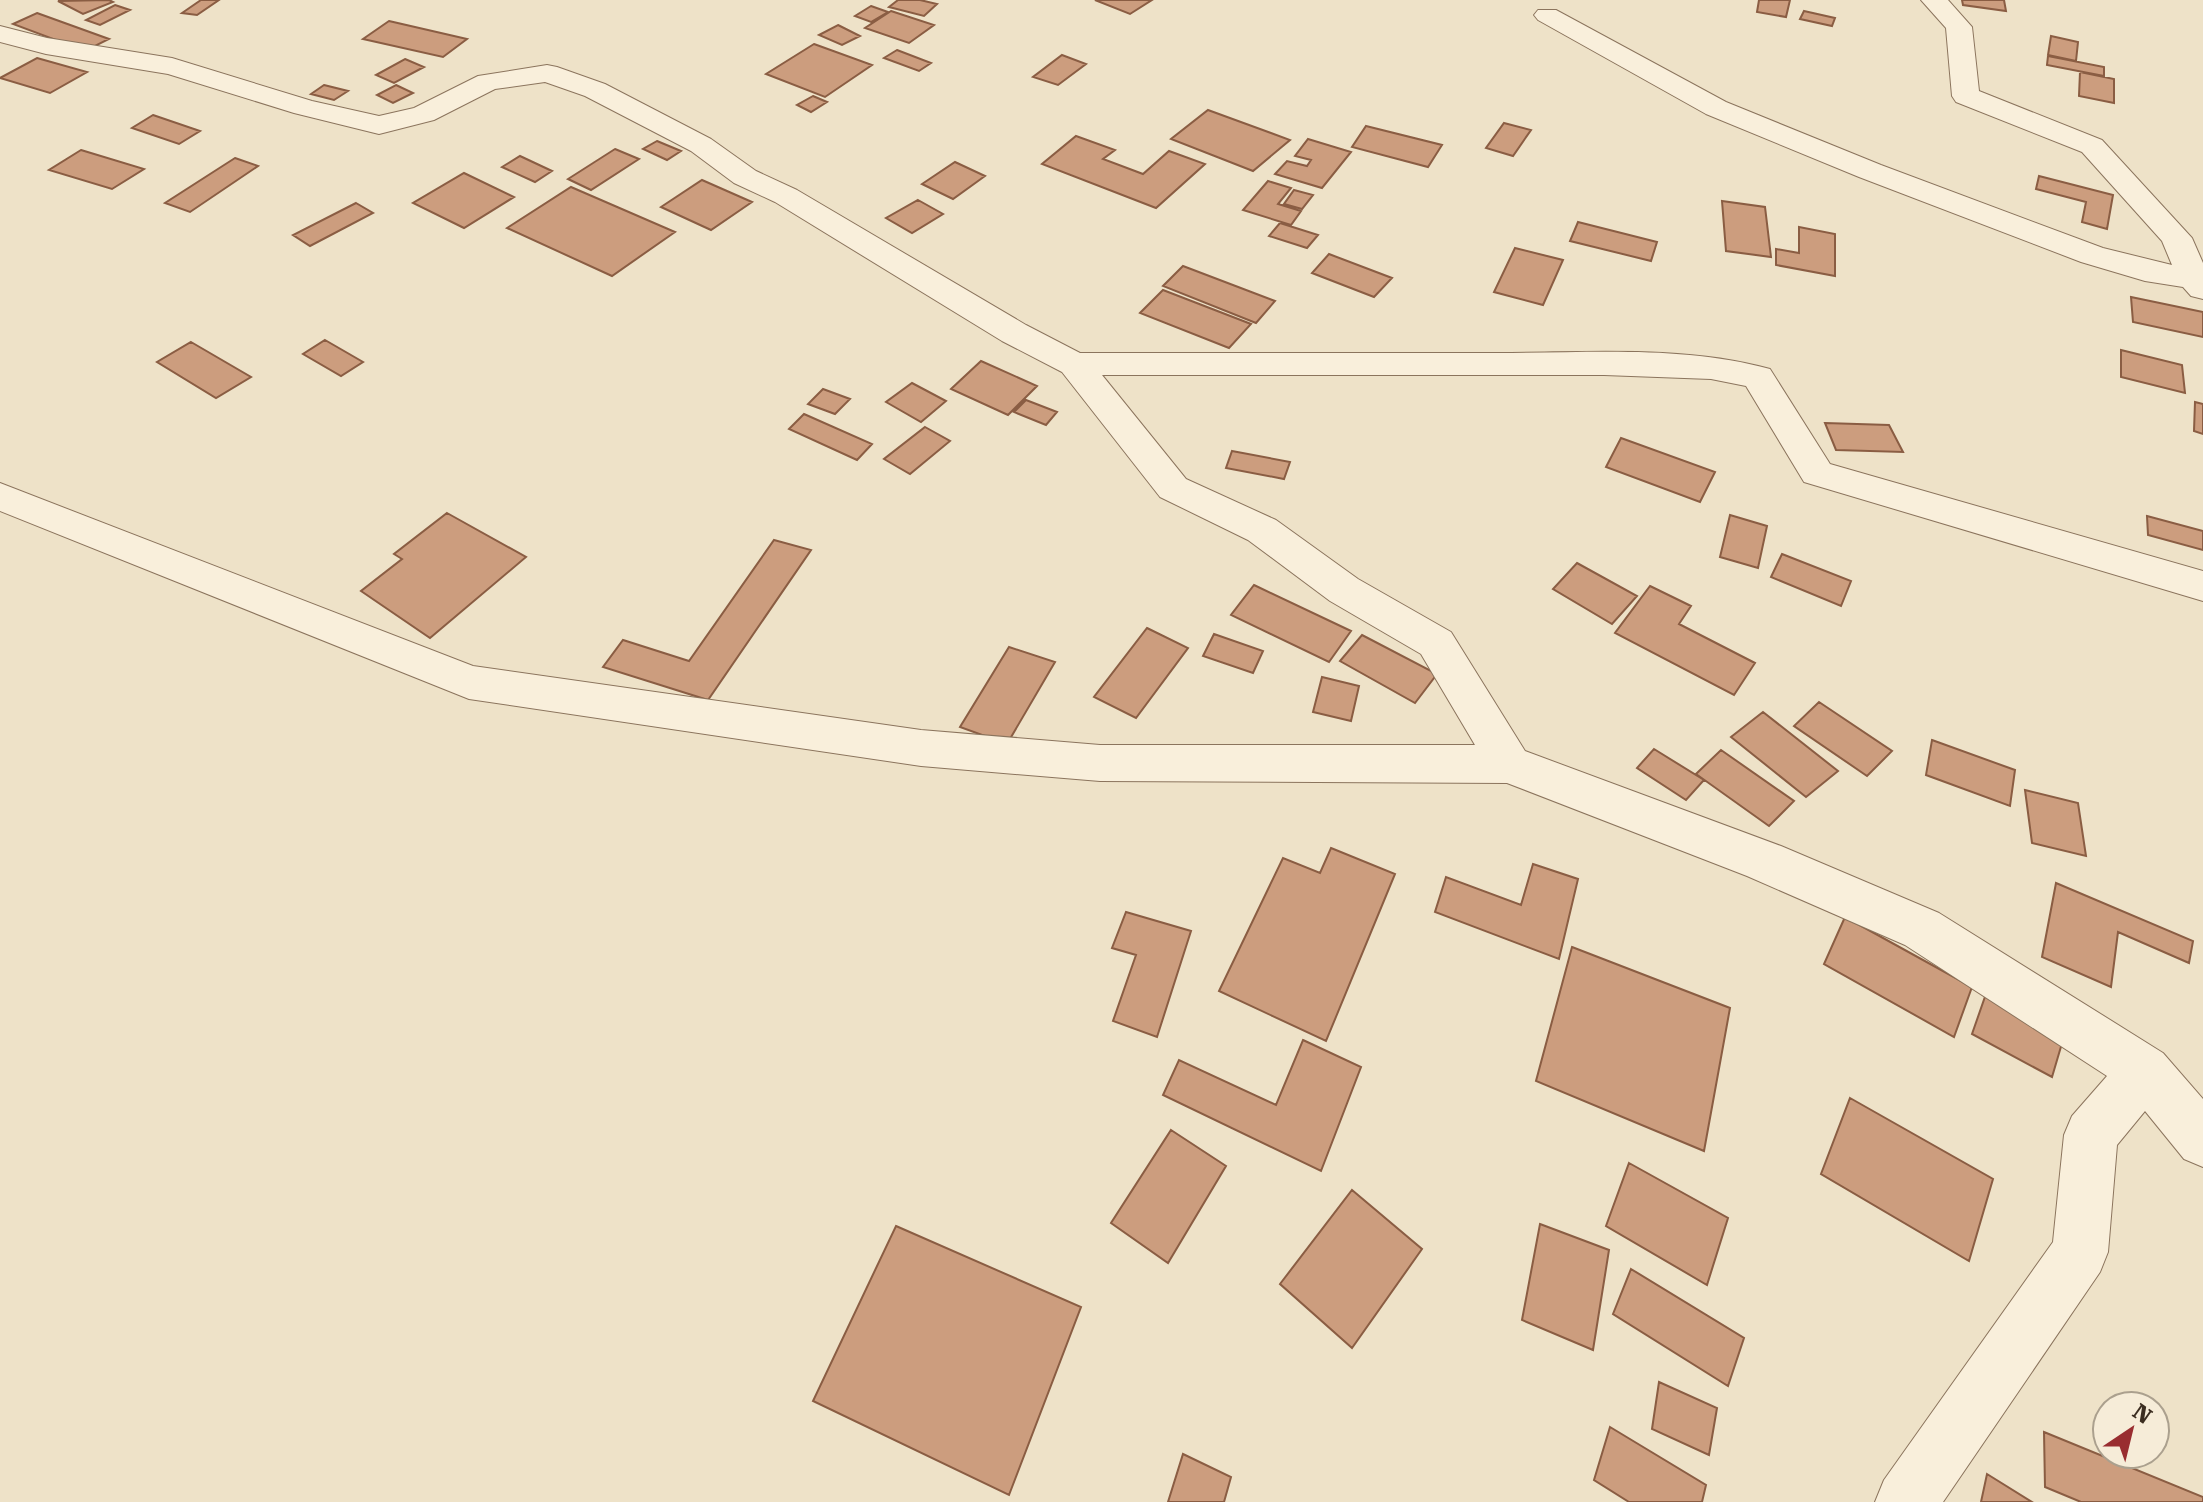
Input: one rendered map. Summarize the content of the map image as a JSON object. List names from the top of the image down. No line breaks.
{"north":"top right"}
